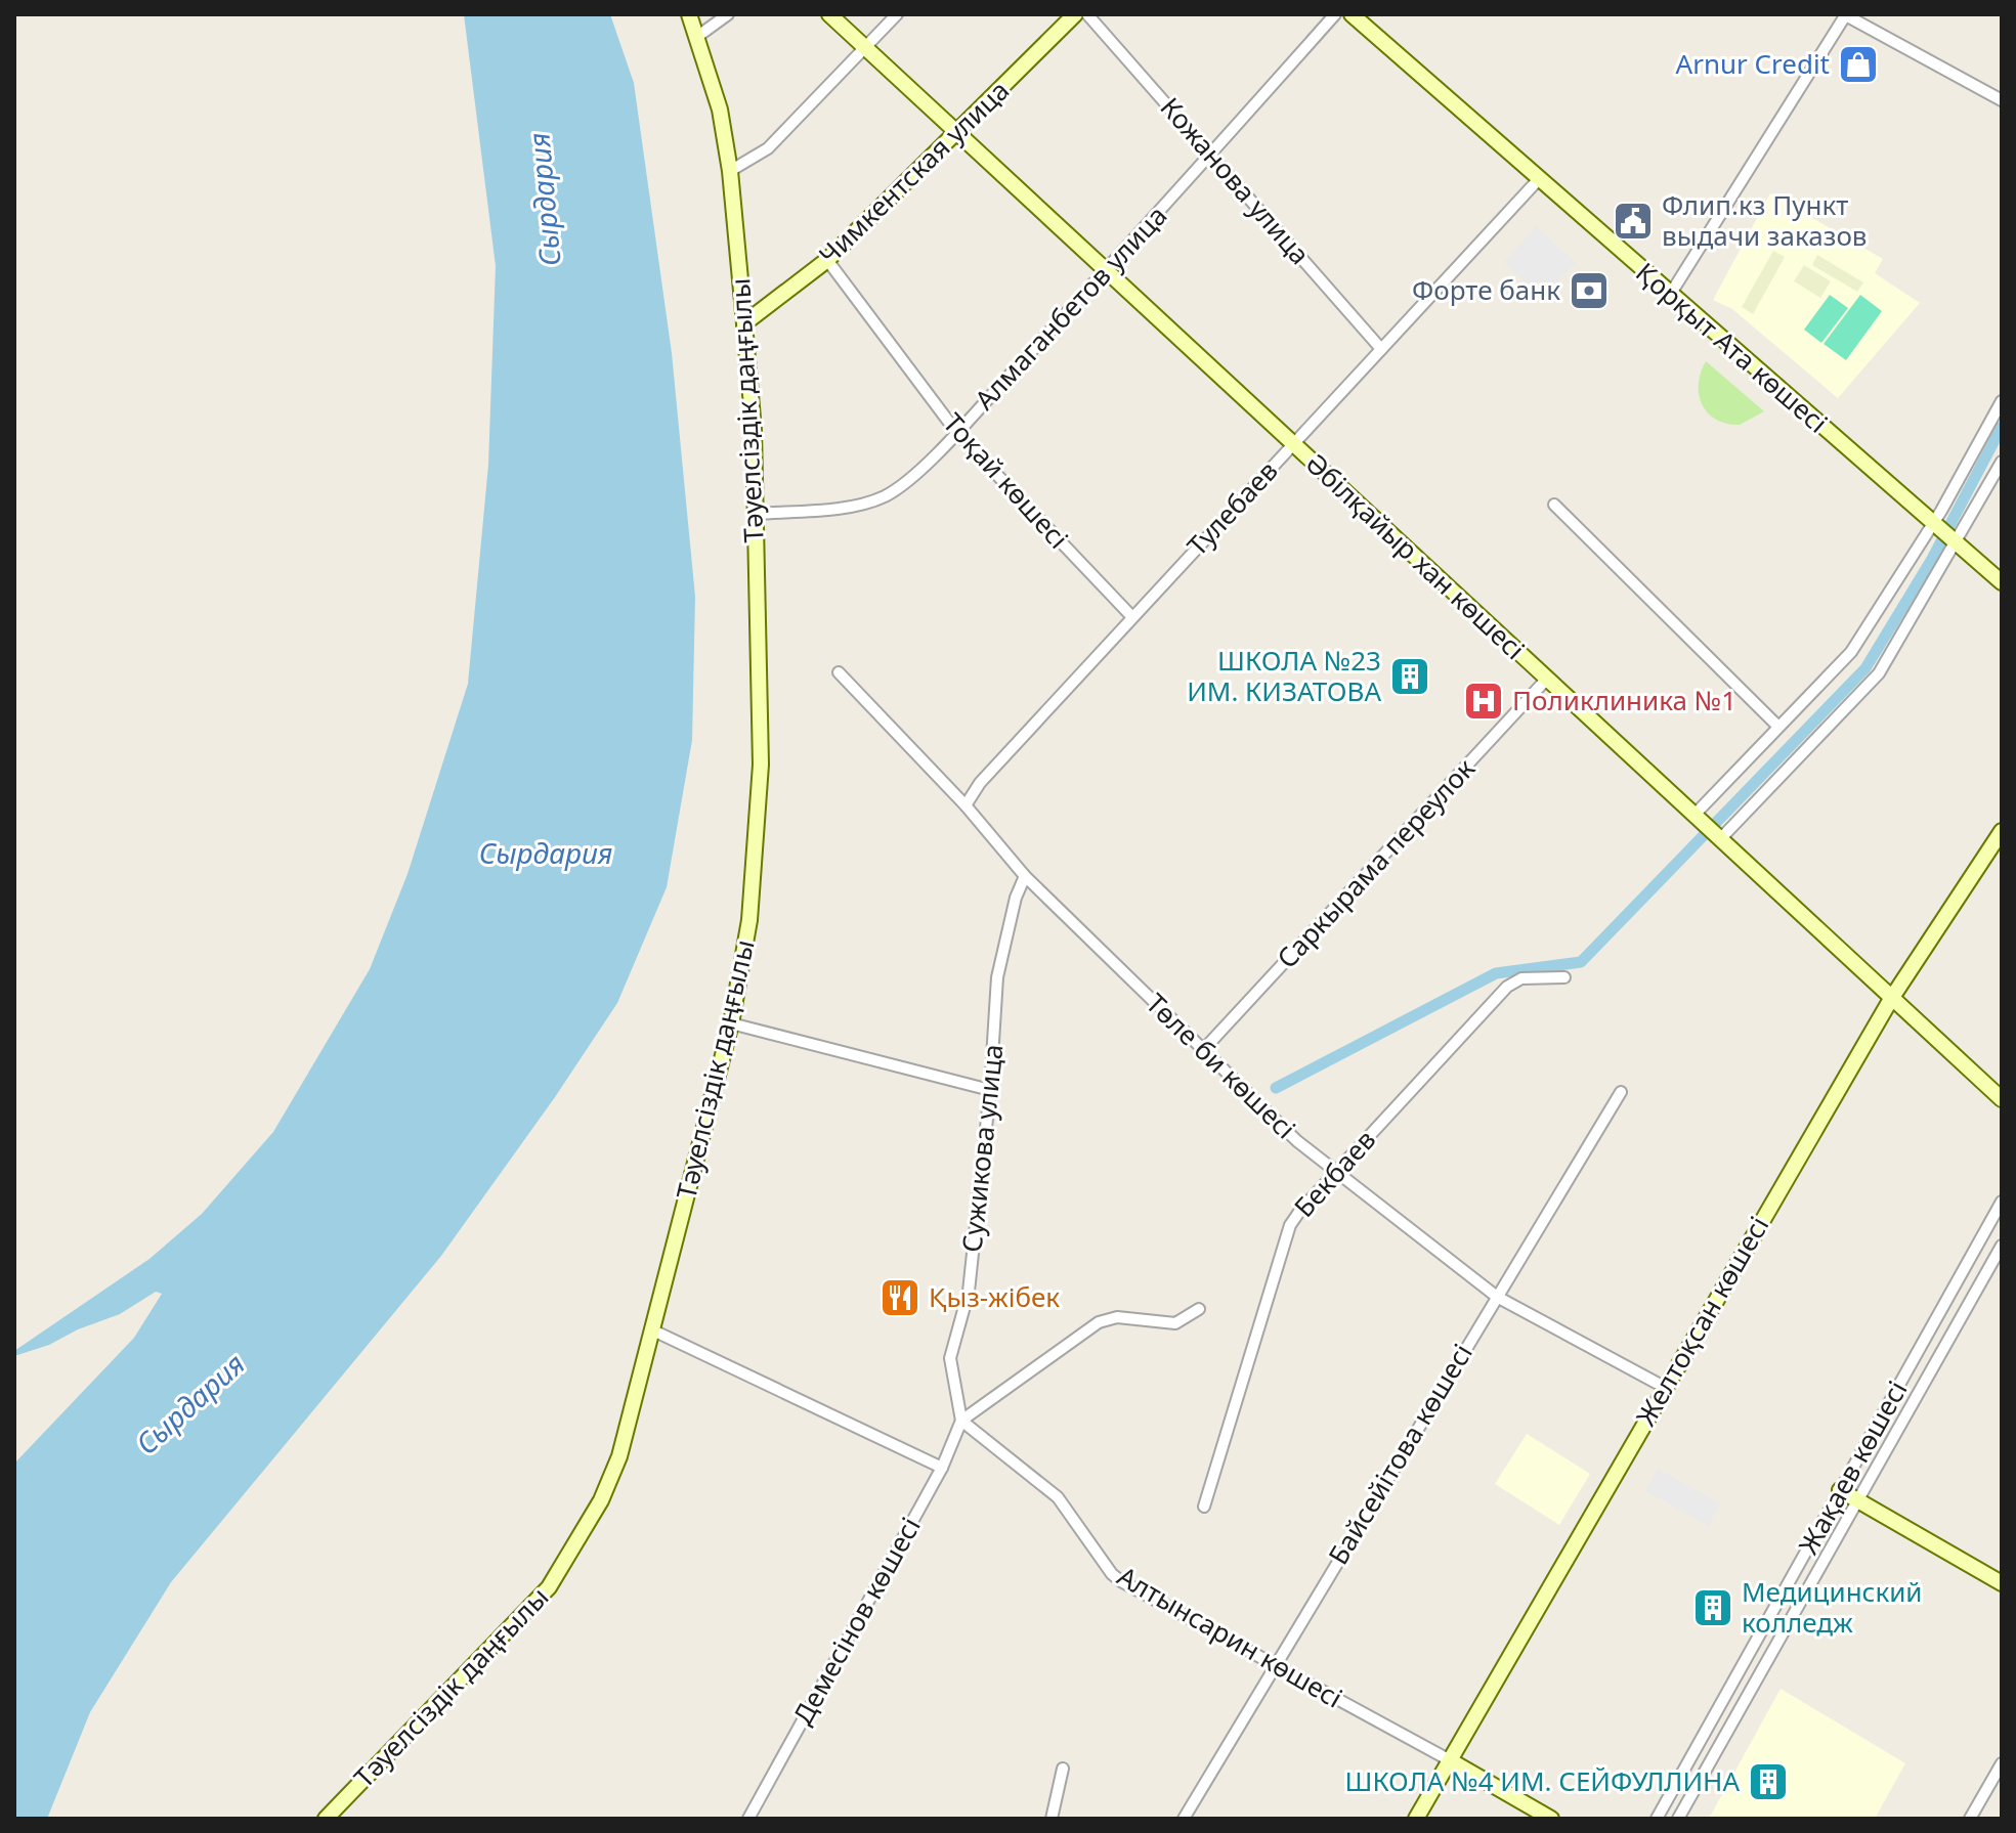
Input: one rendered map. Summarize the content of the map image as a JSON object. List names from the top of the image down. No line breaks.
{"streets":{"street":["Чимкентская улица","Кожанова улица","Алмаганбетов улица","Қорқыт Ата көшесі","Тәуелсіздік даңғылы","Тоқай көшесі","Тулебаев","Әбілқайыр хан көшесі","Саркырама переулок","Төле би көшесі","Сужикова улица","Бекбаев","Желтоқсан көшесі","Байсейітова көшесі","Жақаев көшесі","Демесінов көшесі","Алтынсарин көшесі"]},"crossings":[["Чимкентская улица","Тәуелсіздік даңғылы"],["Чимкентская улица","Тоқай көшесі"],["Чимкентская улица","Әбілқайыр хан көшесі"],["Кожанова улица","Алмаганбетов улица"],["Кожанова улица","Тулебаев"],["Алмаганбетов улица","Тәуелсіздік даңғылы"],["Алмаганбетов улица","Тоқай көшесі"],["Алмаганбетов улица","Әбілқайыр хан көшесі"],["Қорқыт Ата көшесі","Тулебаев"],["Тоқай көшесі","Тулебаев"],["Тулебаев","Әбілқайыр хан көшесі"],["Тулебаев","Төле би көшесі"],["Әбілқайыр хан көшесі","Саркырама переулок"],["Әбілқайыр хан көшесі","Желтоқсан көшесі"],["Саркырама переулок","Төле би көшесі"],["Төле би көшесі","Сужикова улица"],["Төле би көшесі","Бекбаев"],["Төле би көшесі","Желтоқсан көшесі"],["Төле би көшесі","Байсейітова көшесі"],["Сужикова улица","Демесінов көшесі"],["Сужикова улица","Алтынсарин көшесі"],["Желтоқсан көшесі","Алтынсарин көшесі"],["Байсейітова көшесі","Алтынсарин көшесі"],["Демесінов көшесі","Алтынсарин көшесі"]],"water":["Сырдария"],"places":{"shop":["Arnur Credit"],"public building":["Флип.кз Пункт выдачи заказов"],"bank":["Форте банк"],"building":["ШКОЛА №23 ИМ. КИЗАТОВА","Медицинский колледж","ШКОЛА №4 ИМ. СЕЙФУЛЛИНА"],"hospital":["Поликлиника №1"],"restaurant":["Қыз-жібек"]}}
